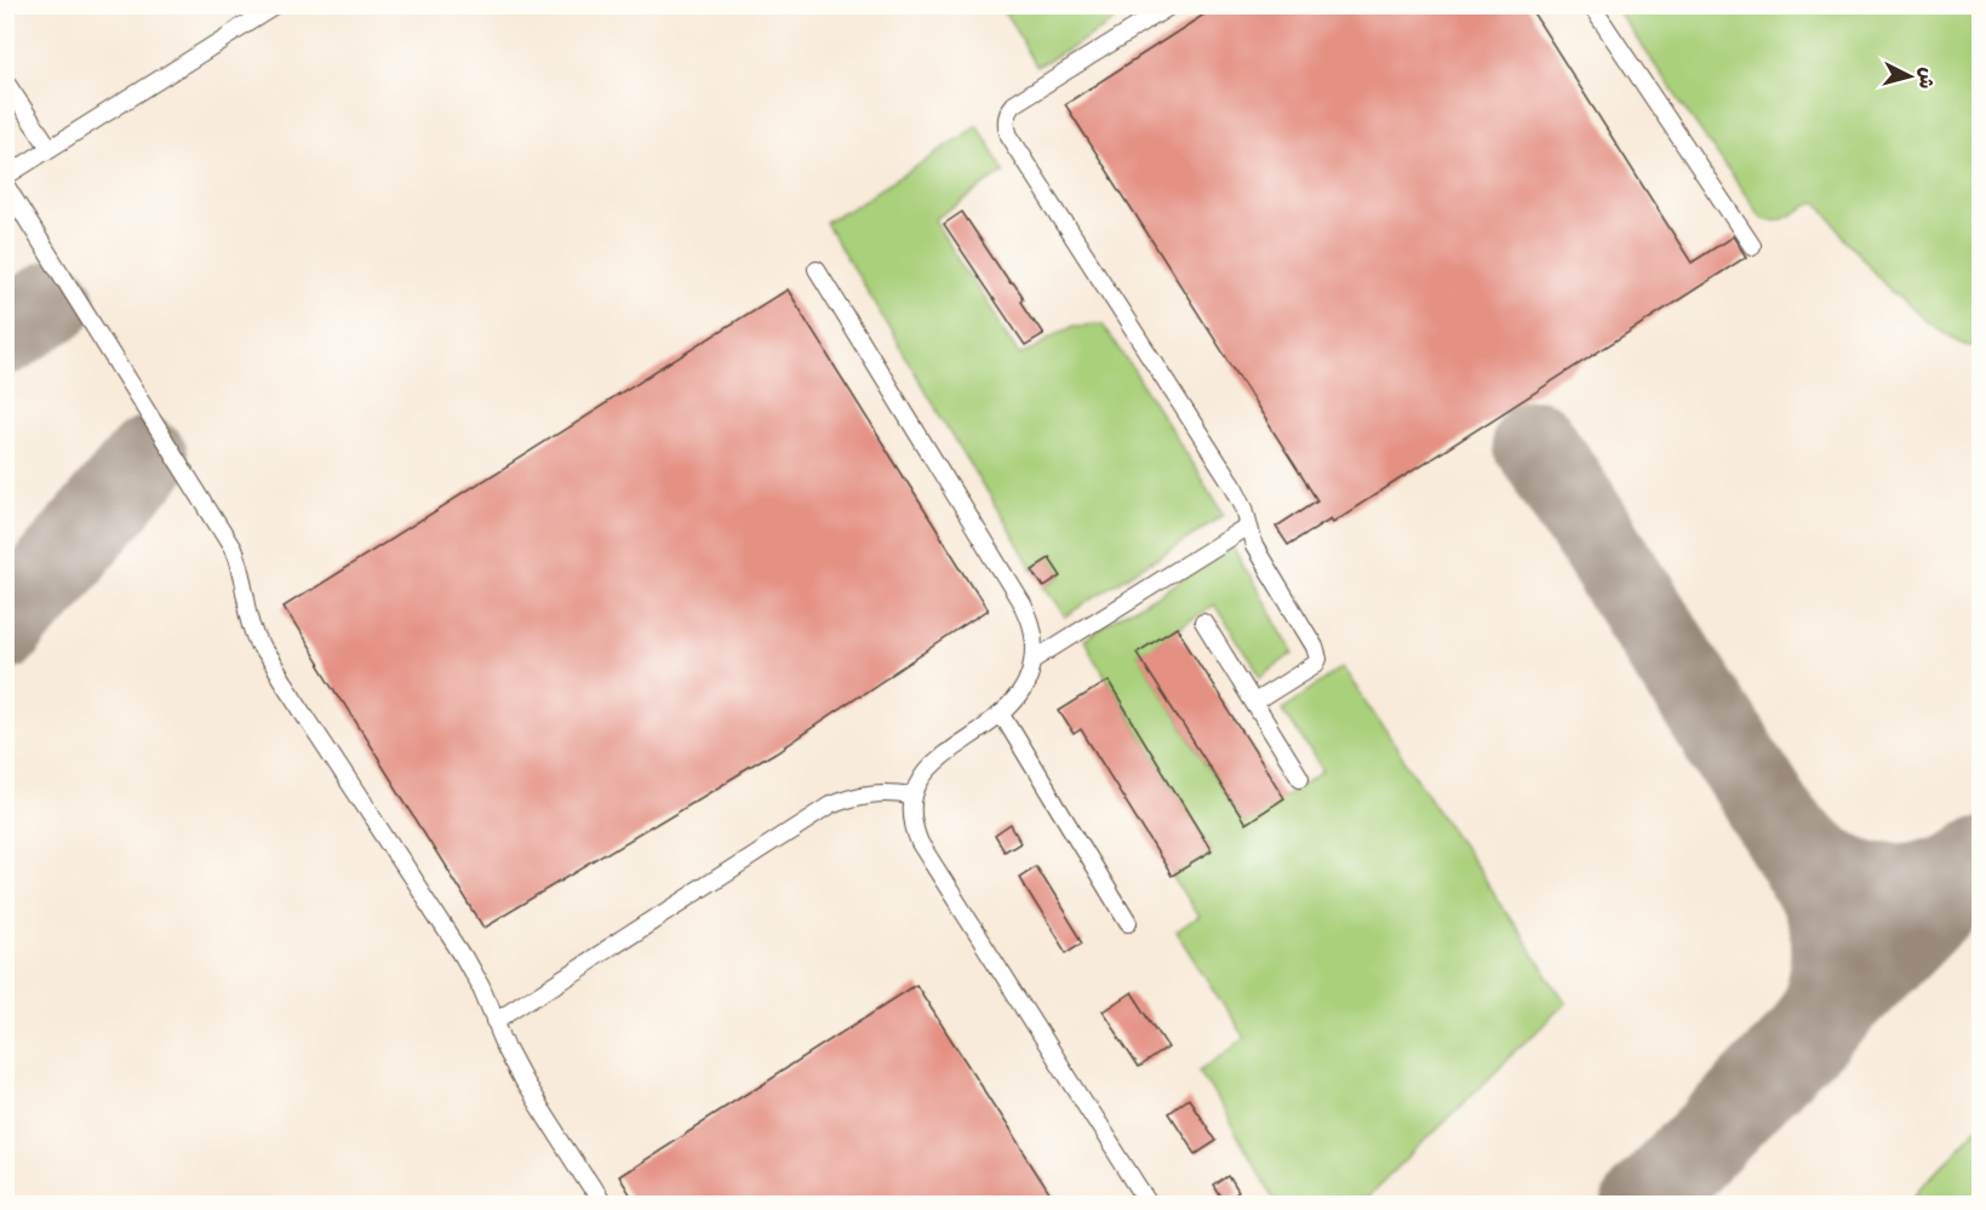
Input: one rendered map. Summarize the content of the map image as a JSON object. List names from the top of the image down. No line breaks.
{"north":"right"}
